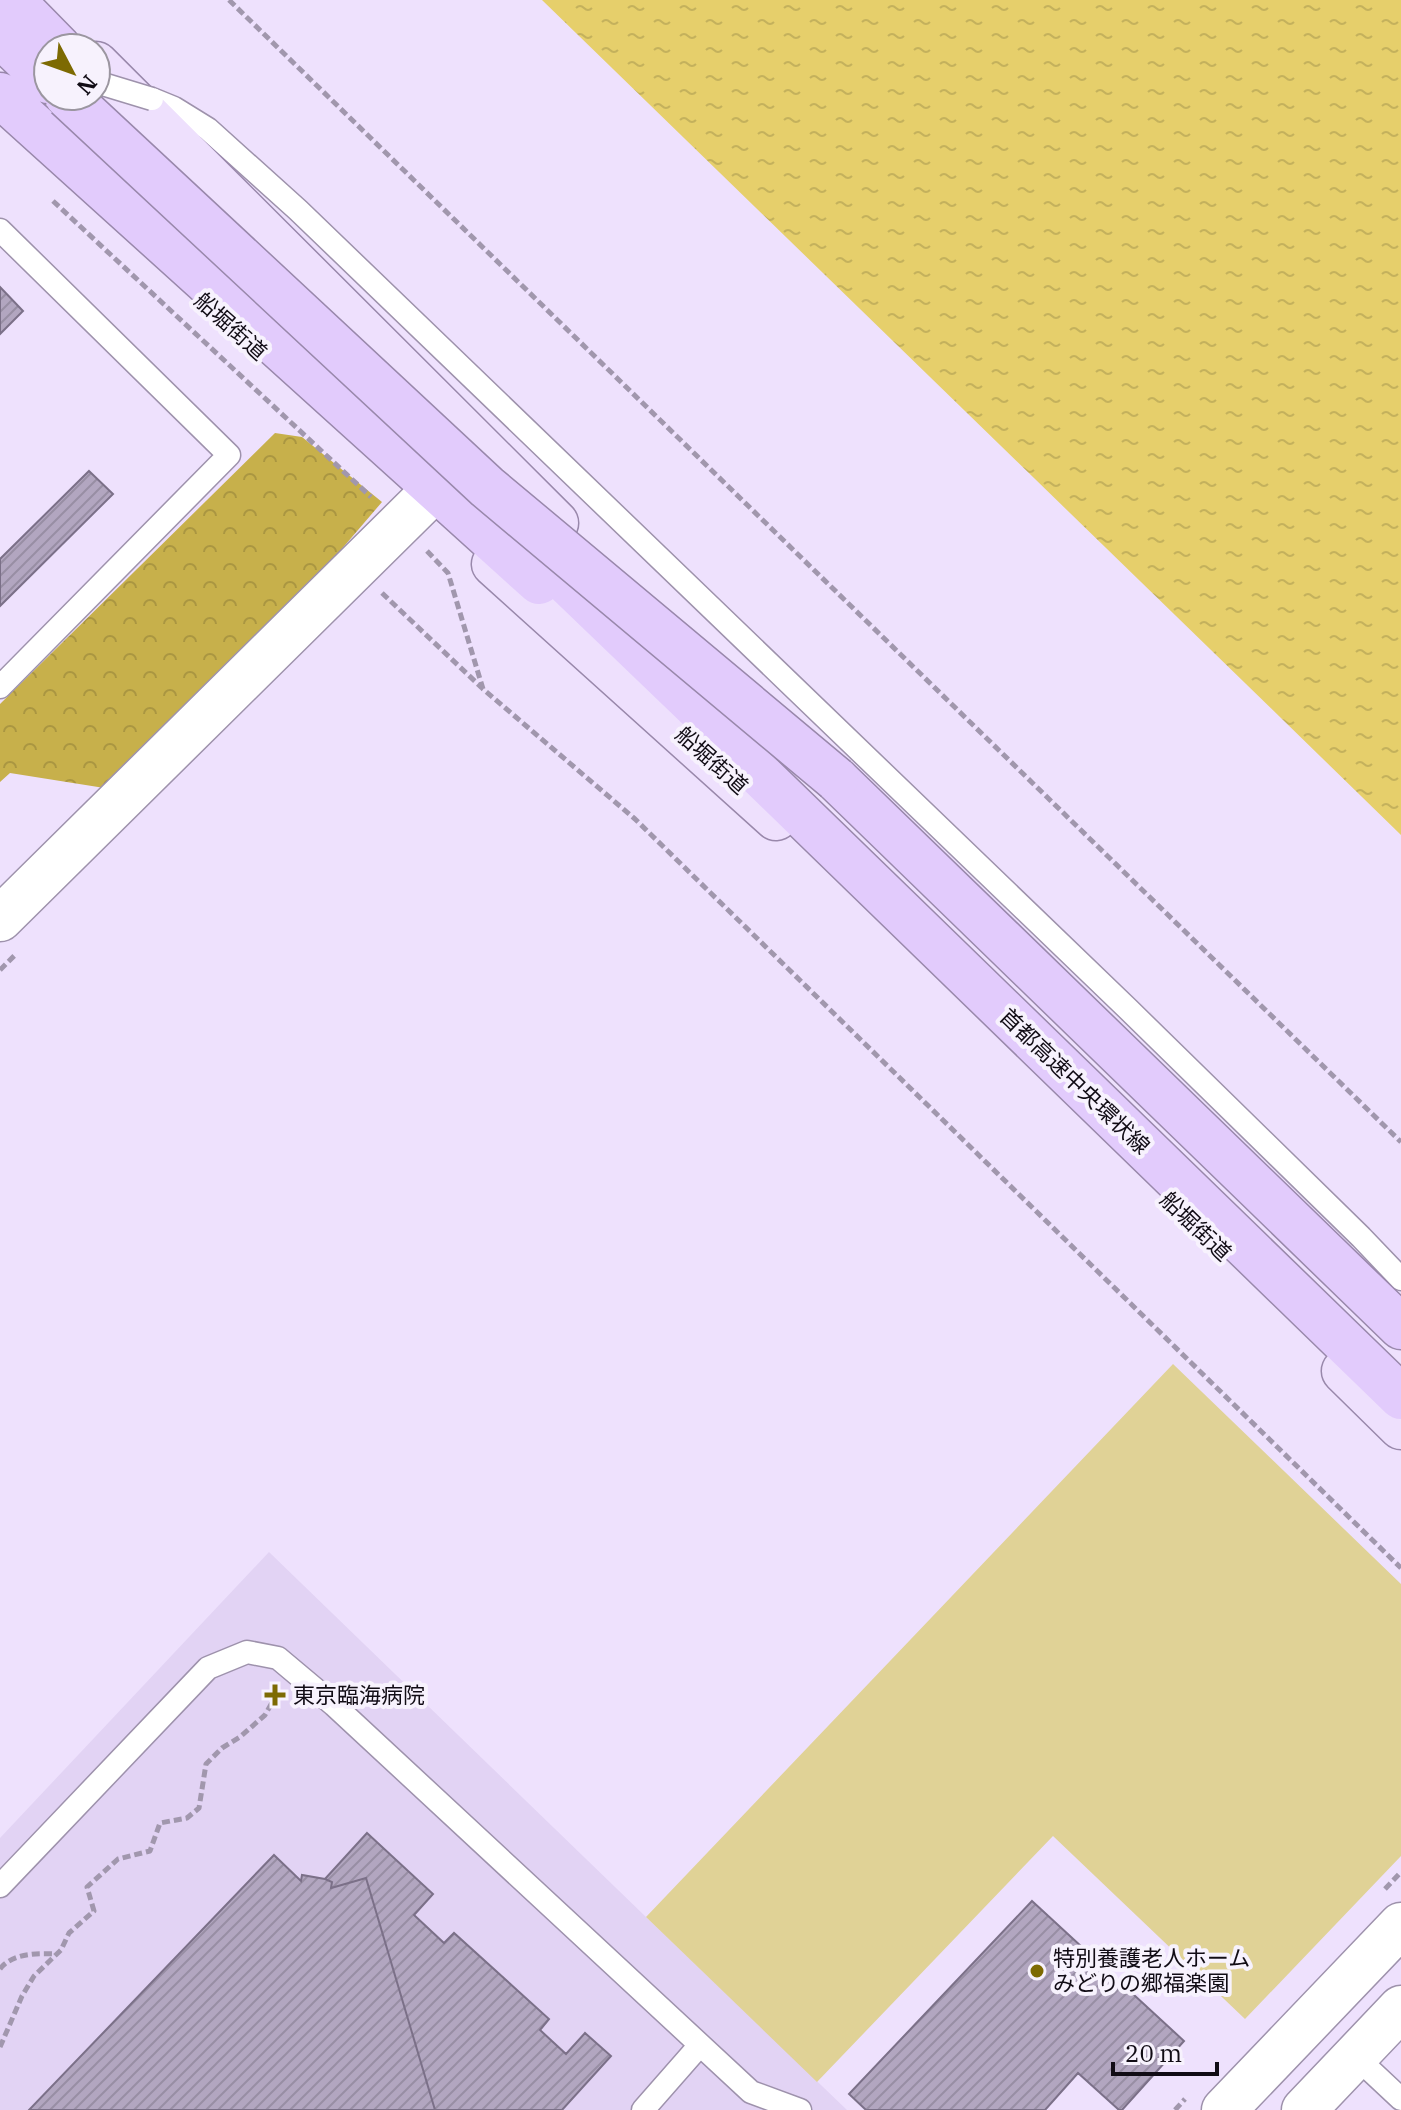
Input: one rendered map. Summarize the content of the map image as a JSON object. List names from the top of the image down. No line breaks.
{"streets":{"highway":["首都高速中央環状線"],"main road":["船堀街道"]},"places":{"health":["東京臨海病院"],"other":["特別養護老人ホーム みどりの郷福楽園"]},"scale_bar":"20 m","north":"bottom right"}
